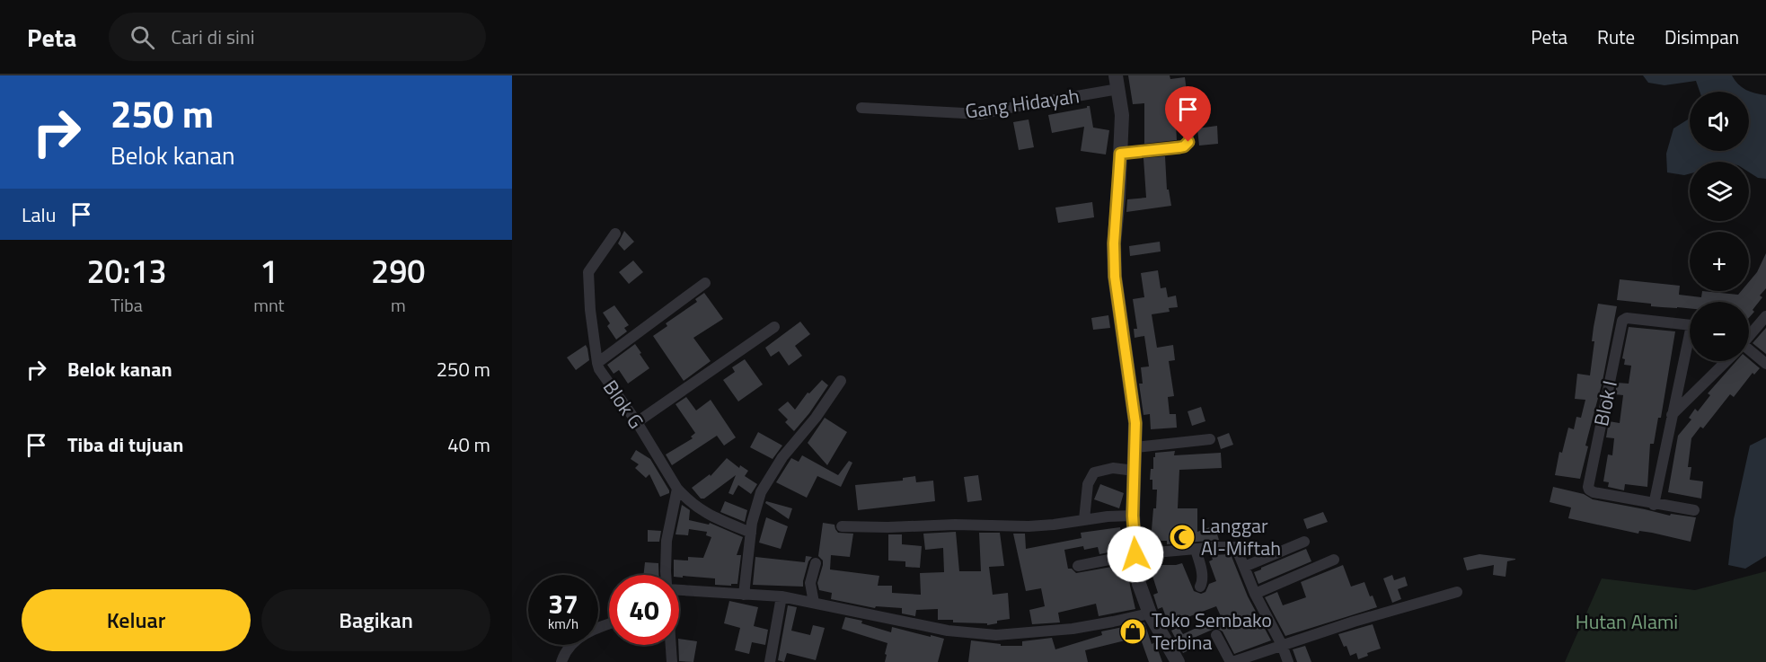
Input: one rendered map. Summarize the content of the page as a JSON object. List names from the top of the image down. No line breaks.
{"streets":{"street":["Gang Hidayah","Blok I","Blok G"]},"parks":["Hutan Alami"],"places":{"mosque":["Langgar Al-Miftah"],"shop":["Toko Sembako Terbina"]},"page":{"header":"Peta","search":"Cari di sini","nav":["Peta","Rute","Disimpan"],"turn":["250 m","Belok kanan"],"map_buttons":["+","−"],"then":"Lalu","eta":["20:13","Tiba","1","mnt","290","m"],"list":[{"name":"Belok kanan","value":"250 m"},{"name":"Tiba di tujuan","value":"40 m"}],"speed":"37 km/h","limit":"40","buttons":["Keluar","Bagikan"]}}
